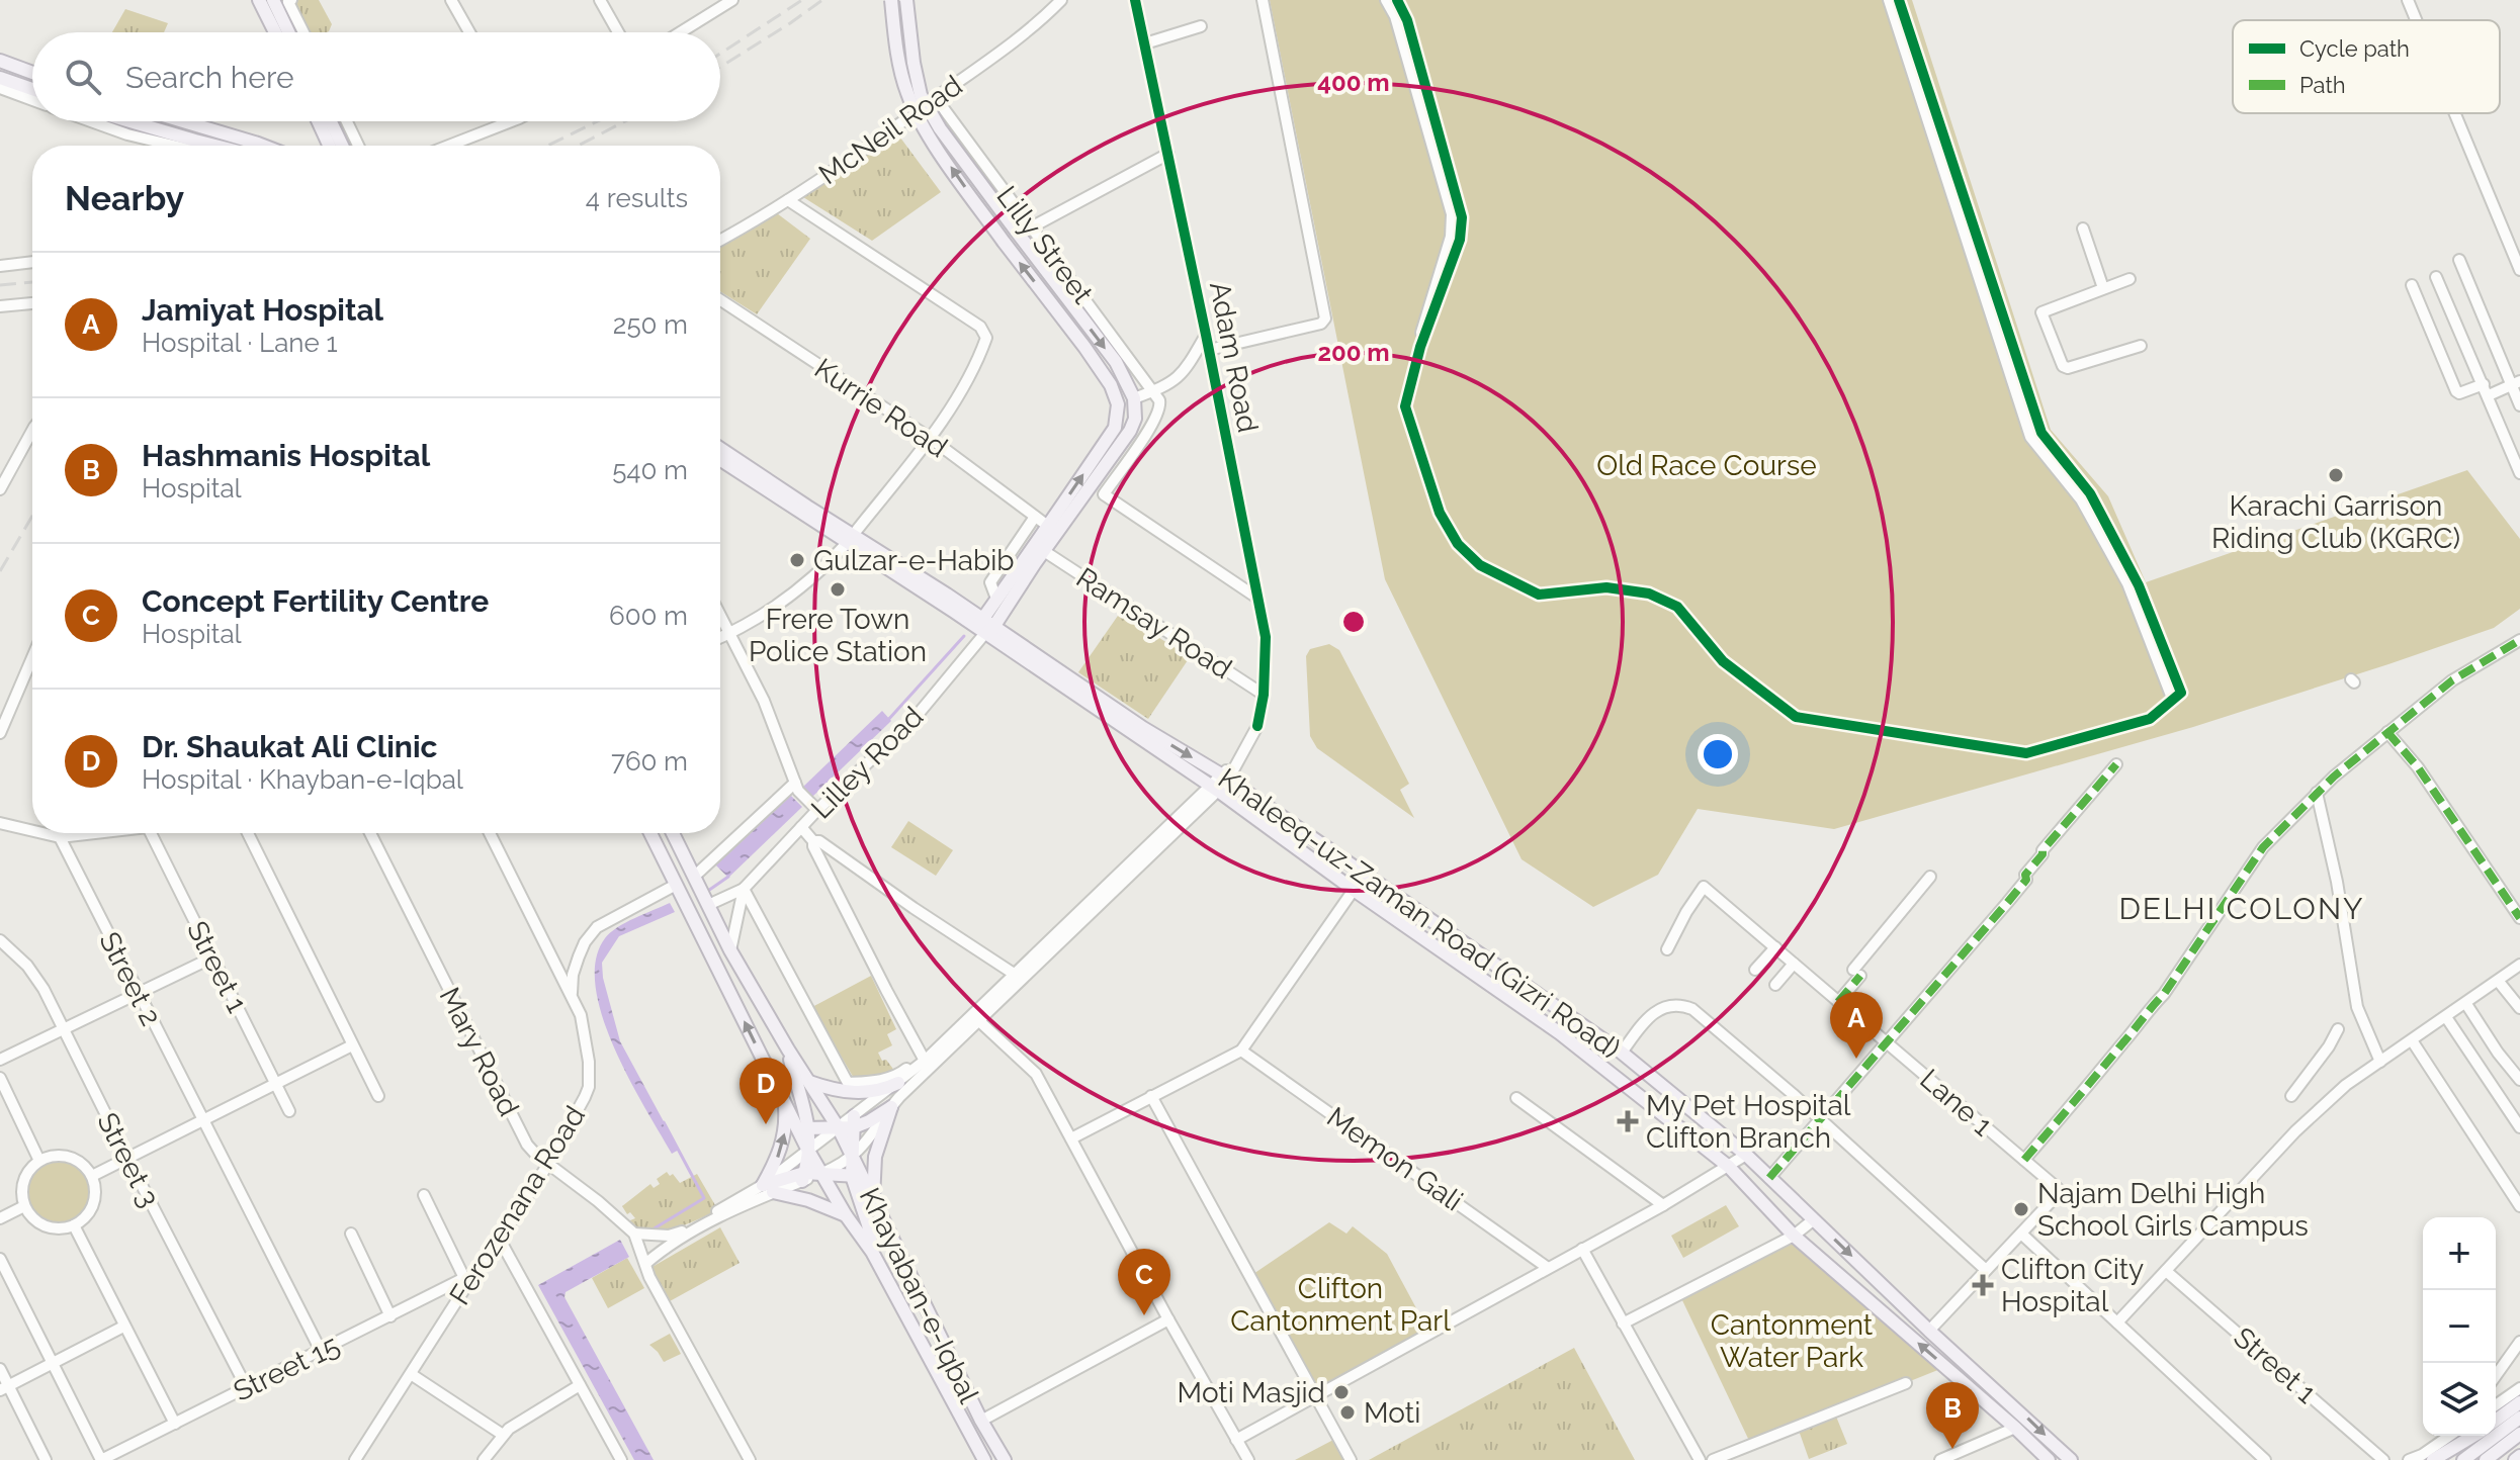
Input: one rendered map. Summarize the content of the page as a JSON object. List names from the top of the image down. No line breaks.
{"streets":{"main road":["Lilley Road","Khaleeq-uz-Zaman Road (Gizri Road)","Khayaban-e-Iqbal"],"street":["McNeil Road","Lilly Street","Adam Road","Kurrie Road","Ramsay Road","Street 1","Street 2","Mary Road","Lane 1","Memon Gali","Street 3","Ferozenana Road","Street 15"]},"crossings":[["McNeil Road","Lilly Street"],["Adam Road","Ramsay Road"],["Adam Road","Khaleeq-uz-Zaman Road (Gizri Road)"],["Kurrie Road","Lilley Road"],["Lilley Road","Khaleeq-uz-Zaman Road (Gizri Road)"],["Street 2","Street 15"],["Mary Road","Ferozenana Road"],["Street 3","Street 15"],["Ferozenana Road","Street 15"]],"districts":["DELHI COLONY"],"parks":["Old Race Course","Clifton Cantonment Parl","Cantonment Water Park"],"places":{"other":["Karachi Garrison Riding Club (KGRC)","Gulzar-e-Habib","Frere Town Police Station","Najam Delhi High School Girls Campus","Moti Masjid","Moti"],"health":["My Pet Hospital Clifton Branch","Clifton City Hospital"]},"legend":["Cycle path","Path"],"page":{"search":"Search here","heading":["Nearby","4 results"],"list":[{"mark":"A","name":"Jamiyat Hospital","note":"Hospital · Lane 1","value":"250 m"},{"mark":"B","name":"Hashmanis Hospital","note":"Hospital","value":"540 m"},{"mark":"C","name":"Concept Fertility Centre","note":"Hospital","value":"600 m"},{"mark":"D","name":"Dr. Shaukat Ali Clinic","note":"Hospital · Khayban-e-Iqbal","value":"760 m"}],"pins":["A","D","C","B"],"map_buttons":["+","−"]},"rings":["400 m","200 m"]}
